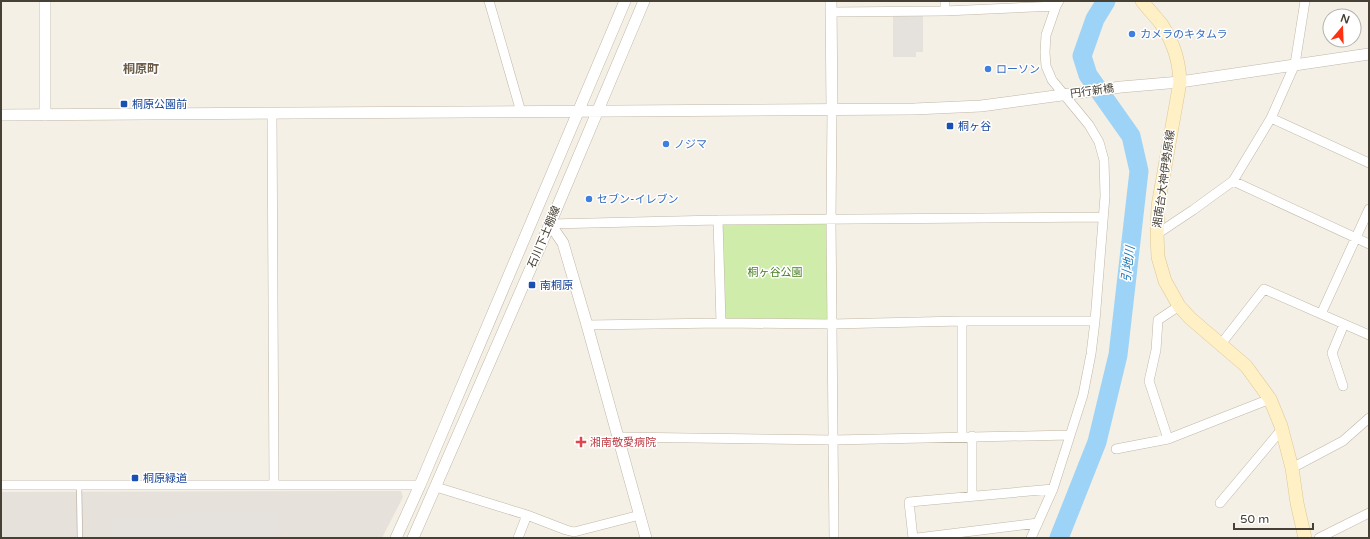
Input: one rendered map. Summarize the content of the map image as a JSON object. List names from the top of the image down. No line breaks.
{"streets":{"main road":["湘南台大神伊勢原線"],"street":["円行新橋","石川下土棚線"]},"crossings":[["円行新橋","湘南台大神伊勢原線"],["円行新橋","石川下土棚線"]],"districts":["桐原町"],"water":["引地川"],"parks":["桐ヶ谷公園"],"places":{"other":["カメラのキタムラ","ローソン","ノジマ","セブン-イレブン"],"transit":["桐原公園前","桐ヶ谷","南桐原","桐原緑道"],"health":["湘南敬愛病院"]},"scale_bar":"50 m","north":"top"}
